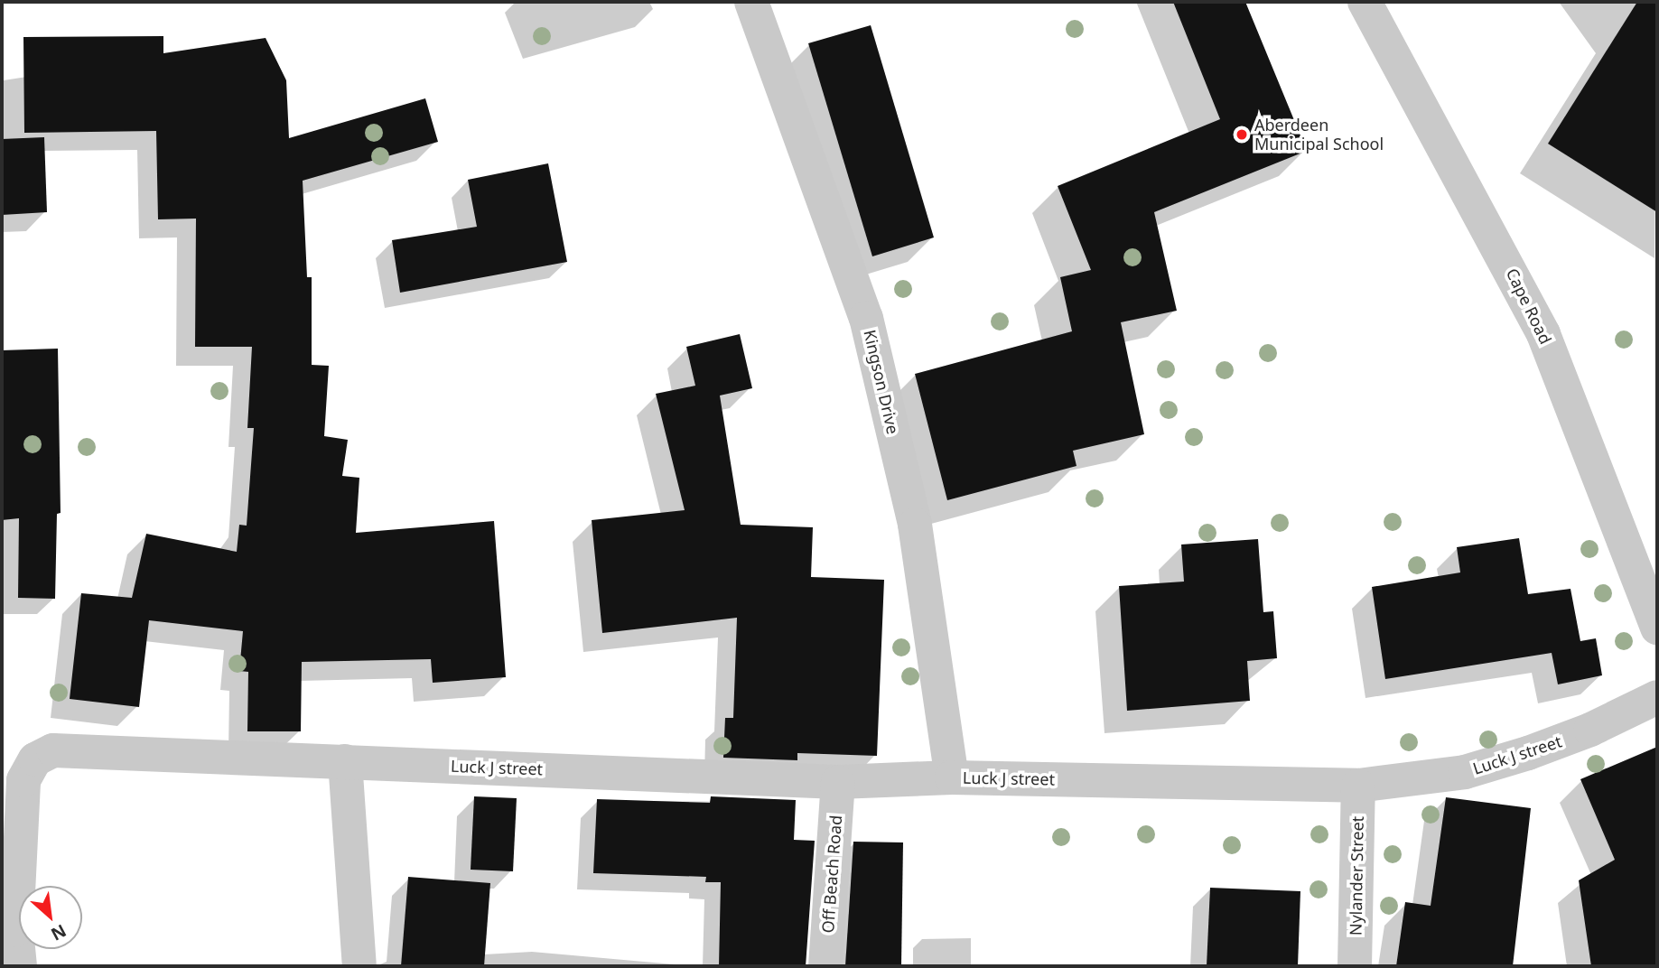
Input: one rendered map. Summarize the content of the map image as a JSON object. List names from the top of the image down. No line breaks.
{"streets":{"street":["Cape Road","Kingson Drive","Luck J street","Off Beach Road","Nylander Street"]},"crossings":[["Kingson Drive","Luck J street"],["Luck J street","Off Beach Road"],["Luck J street","Nylander Street"]],"places":["Aberdeen Municipal School"],"north":"bottom right"}
